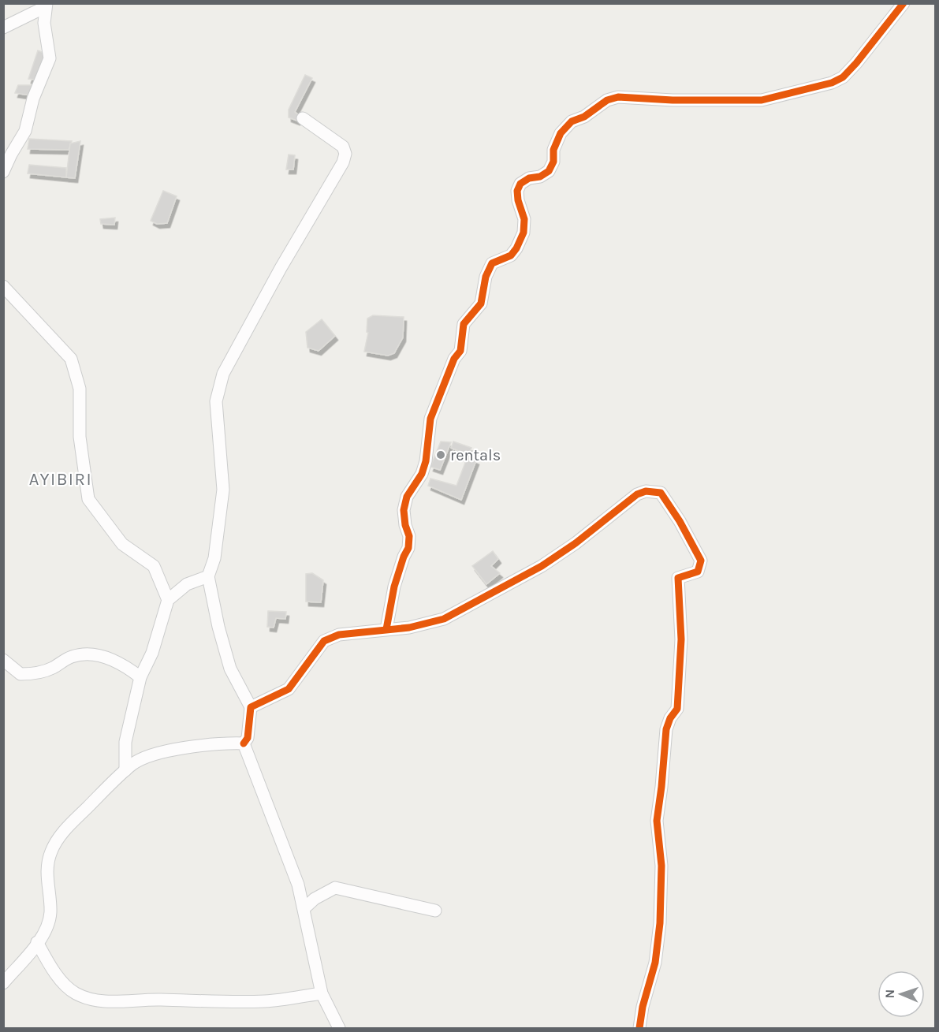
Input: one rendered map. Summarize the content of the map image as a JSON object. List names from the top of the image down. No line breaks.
{"districts":["AYIBIRI"],"places":["rentals"],"north":"left"}
